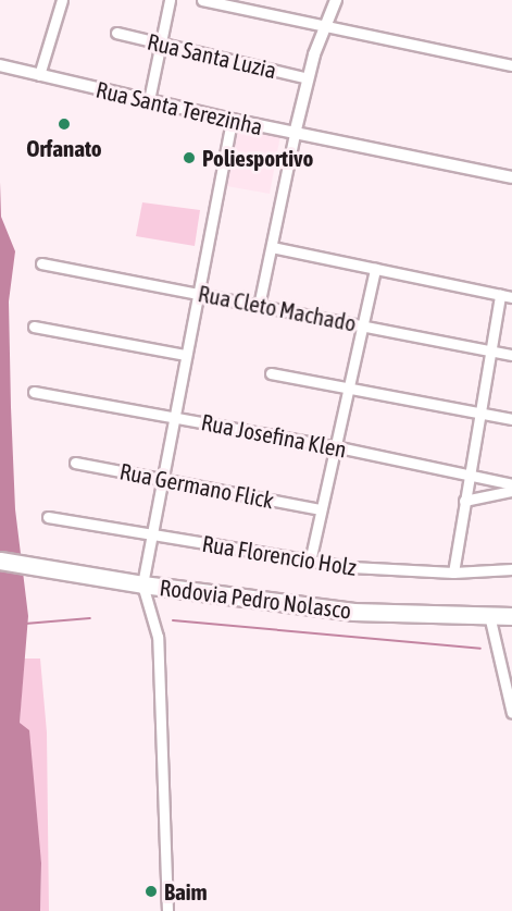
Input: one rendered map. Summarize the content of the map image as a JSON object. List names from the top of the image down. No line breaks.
{"streets":{"highway":["Rodovia Pedro Nolasco"],"street":["Rua Santa Luzia","Rua Santa Terezinha","Rua Cleto Machado","Rua Josefina Klen","Rua Germano Flick","Rua Florencio Holz"]},"places":["Orfanato","Poliesportivo","Baim"]}
